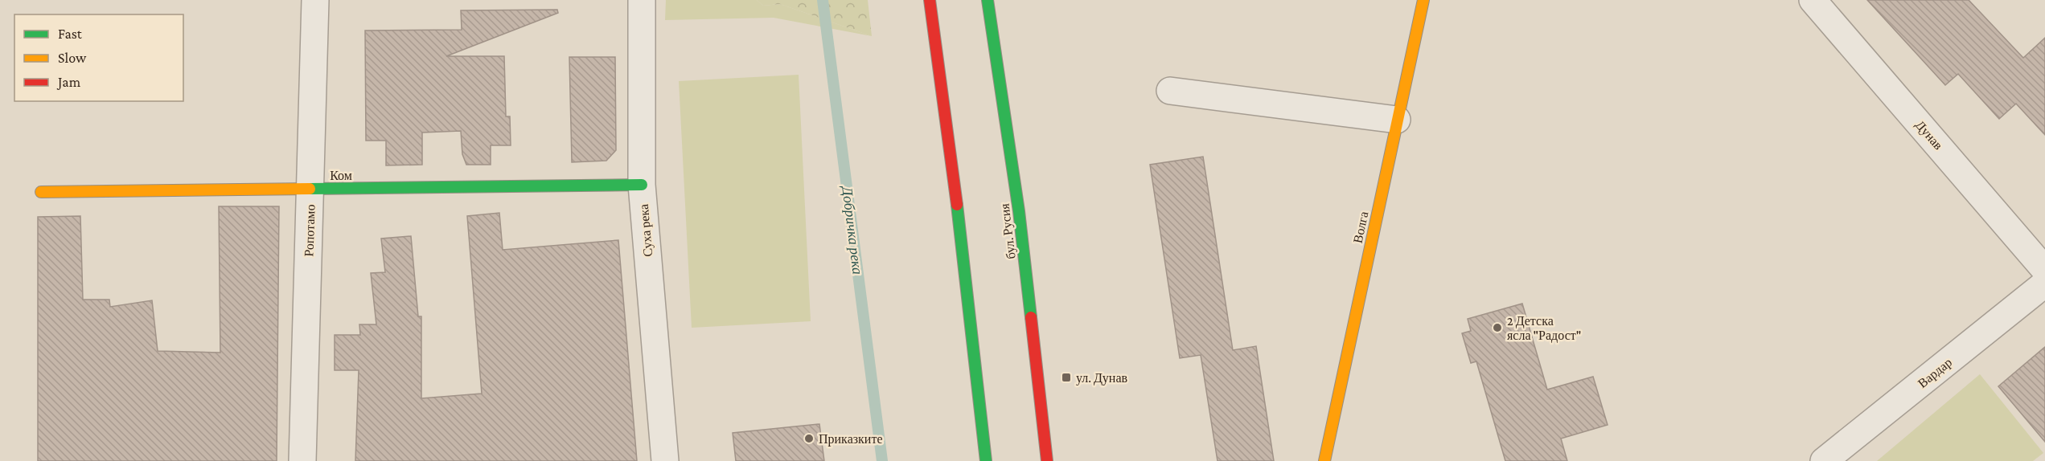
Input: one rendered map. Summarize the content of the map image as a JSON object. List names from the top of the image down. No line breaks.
{"streets":{"street":["Дунав","Ком","Волга","Ропотамо","Суха река","бул. Русия","Вардар"]},"crossings":[["Ком","Ропотамо"],["Ком","Суха река"]],"water":["Добричка река"],"places":{"other":["2 Детска ясла \"Радост\"","Приказките"],"transit":["ул. Дунав"]},"legend":["Fast","Slow","Jam"]}
